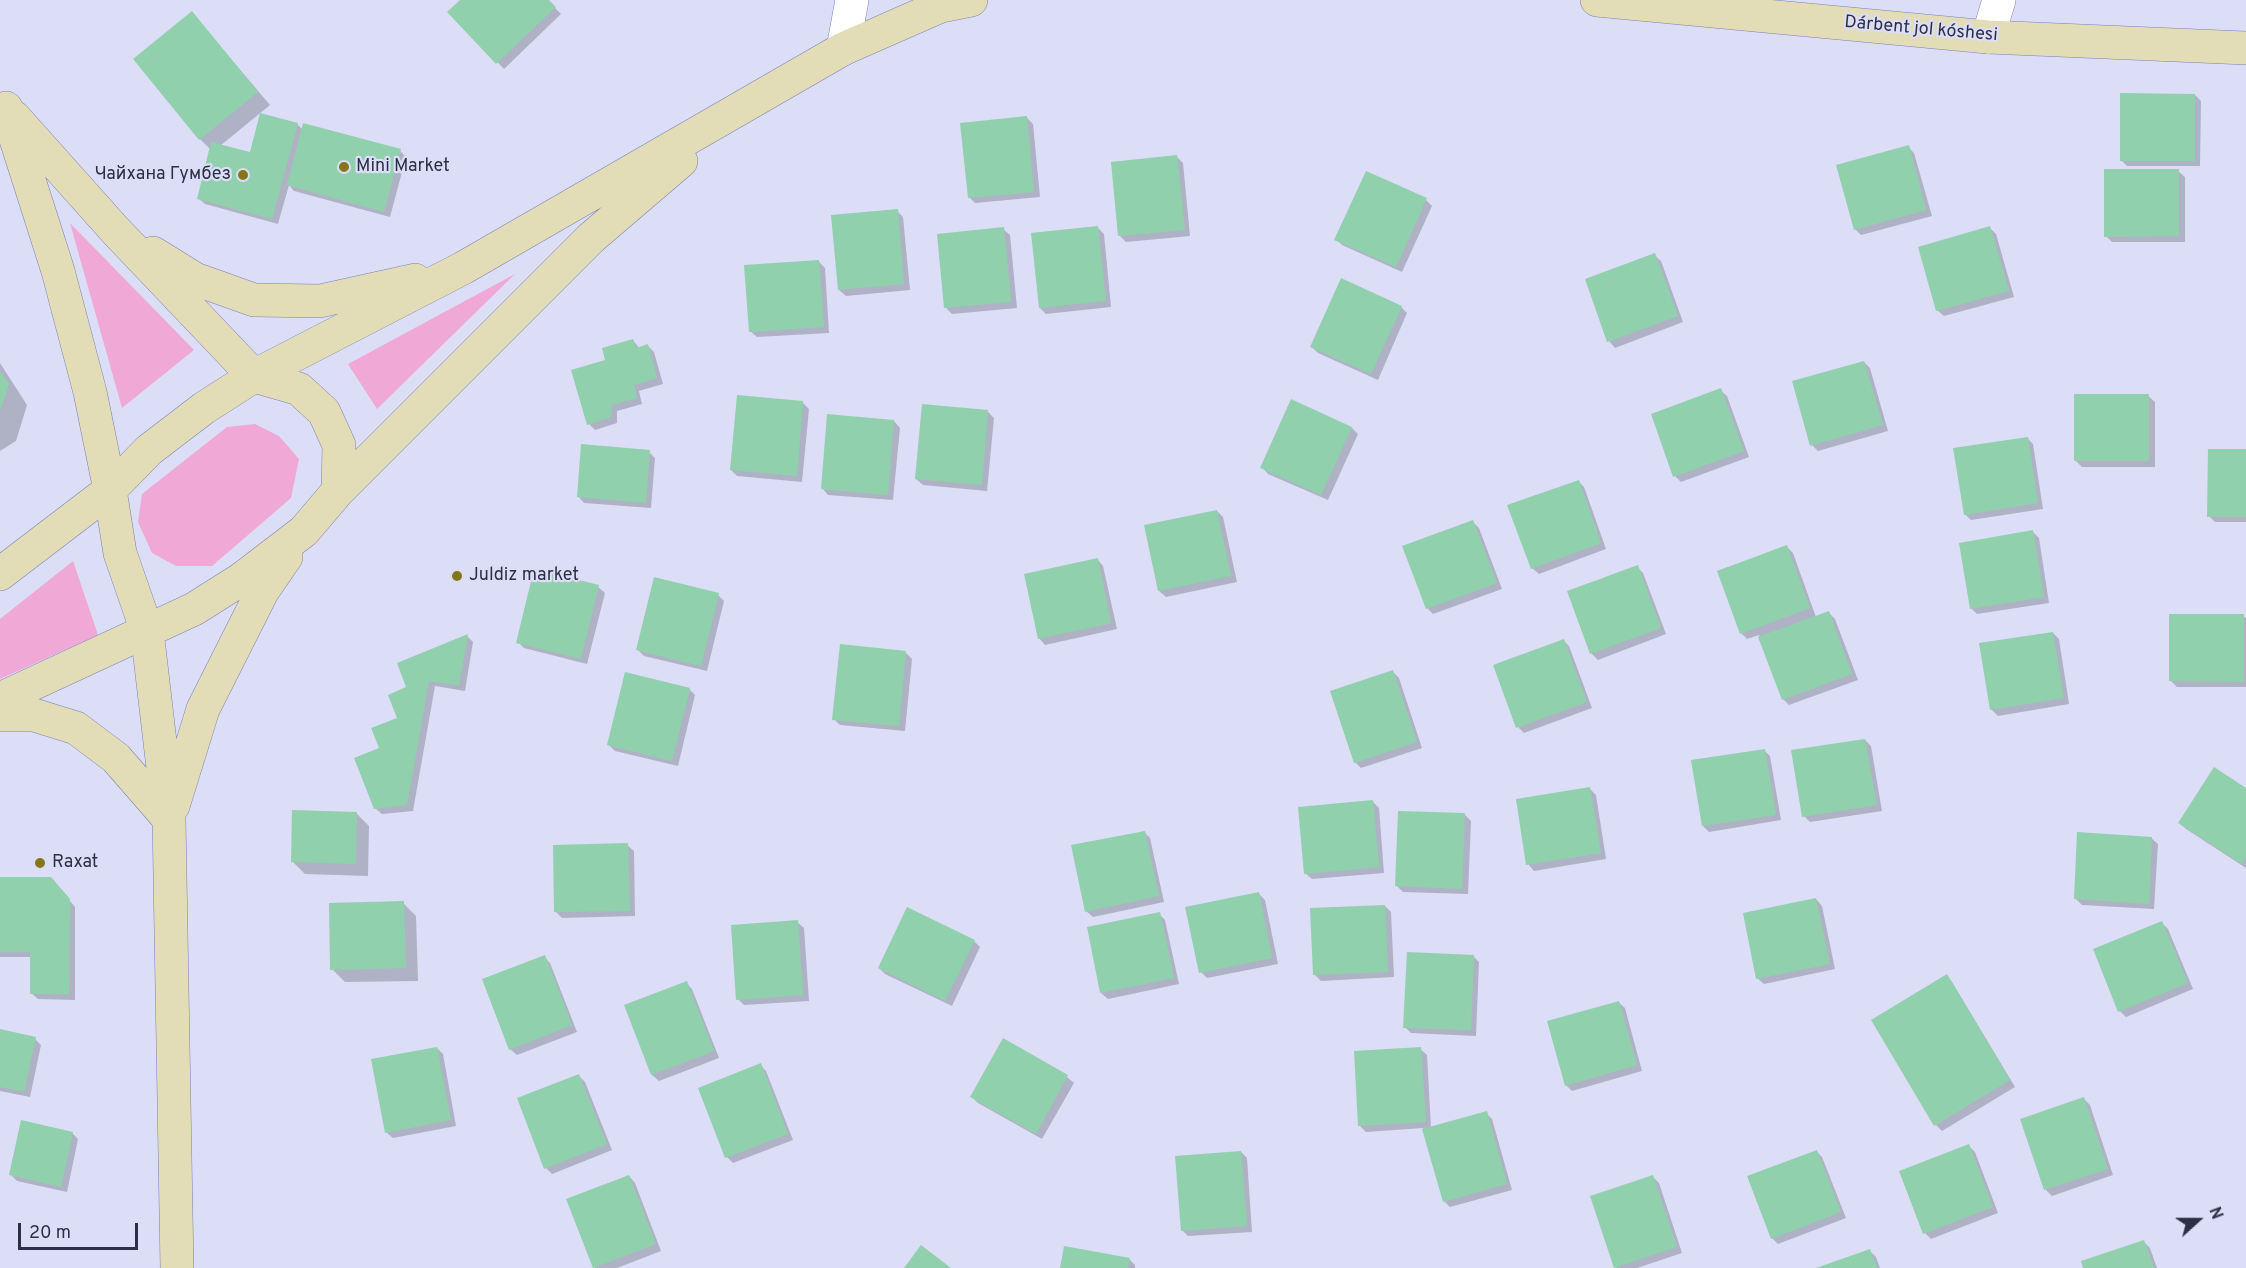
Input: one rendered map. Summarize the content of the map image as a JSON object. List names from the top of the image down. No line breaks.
{"streets":{"main road":["Dárbent jol kóshesi"]},"places":["Mini Market","Чайхана Гумбез","Juldiz market","Raxat"],"scale_bar":"20 m","north":"right"}
